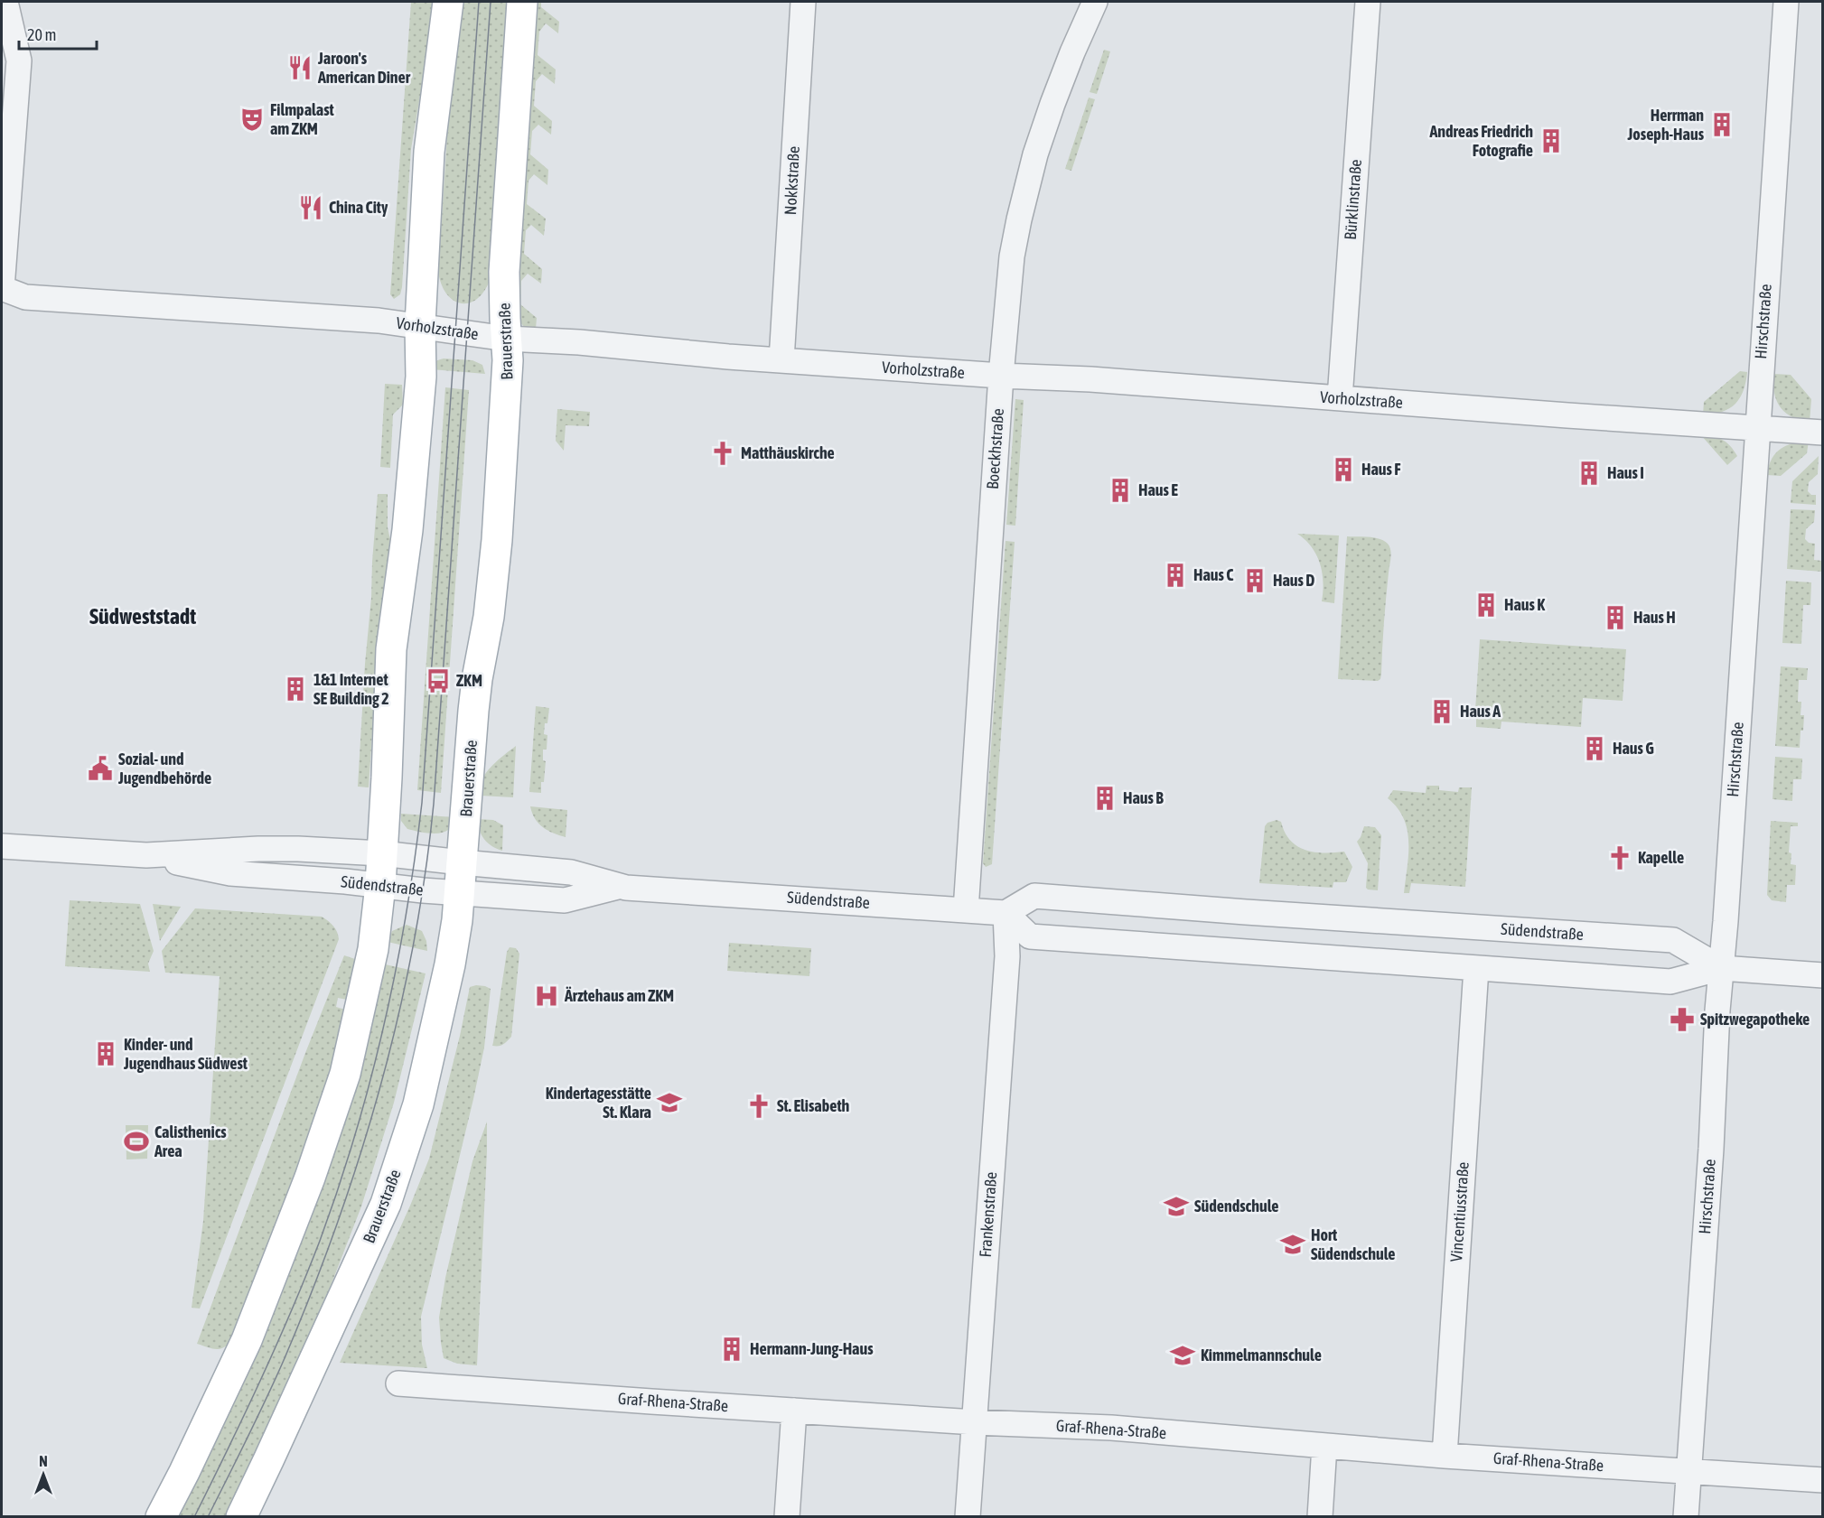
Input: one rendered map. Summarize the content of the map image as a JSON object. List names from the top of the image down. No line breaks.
{"streets":{"main road":["Brauerstraße"],"street":["Nokkstraße","Bürklinstraße","Hirschstraße","Vorholzstraße","Boeckhstraße","Südendstraße","Vincentiusstraße","Frankenstraße","Graf-Rhena-Straße"]},"crossings":[["Nokkstraße","Vorholzstraße"],["Bürklinstraße","Vorholzstraße"],["Hirschstraße","Vorholzstraße"],["Hirschstraße","Südendstraße"],["Hirschstraße","Graf-Rhena-Straße"],["Vorholzstraße","Brauerstraße"],["Vorholzstraße","Boeckhstraße"],["Brauerstraße","Südendstraße"],["Boeckhstraße","Südendstraße"],["Südendstraße","Vincentiusstraße"],["Südendstraße","Frankenstraße"],["Vincentiusstraße","Graf-Rhena-Straße"],["Frankenstraße","Graf-Rhena-Straße"]],"districts":["Südweststadt"],"places":{"restaurant":["Jaroon's American Diner","China City"],"theatre":["Filmpalast am ZKM"],"building":["Herrman Joseph-Haus","Andreas Friedrich Fotografie","Haus F","Haus I","Haus E","Haus C","Haus D","Haus K","Haus H","1&1 Internet SE Building 2","Haus A","Haus G","Haus B","Kinder- und Jugendhaus Südwest","Hermann-Jung-Haus"],"church":["Matthäuskirche","Kapelle","St. Elisabeth"],"bus stop":["ZKM"],"public building":["Sozial- und Jugendbehörde"],"hospital":["Ärztehaus am ZKM"],"pharmacy":["Spitzwegapotheke"],"school or university":["Kindertagesstätte St. Klara","Südendschule","Hort Südendschule","Kimmelmannschule"],"sports":["Calisthenics Area"]},"scale_bar":"20 m","north":"top"}
